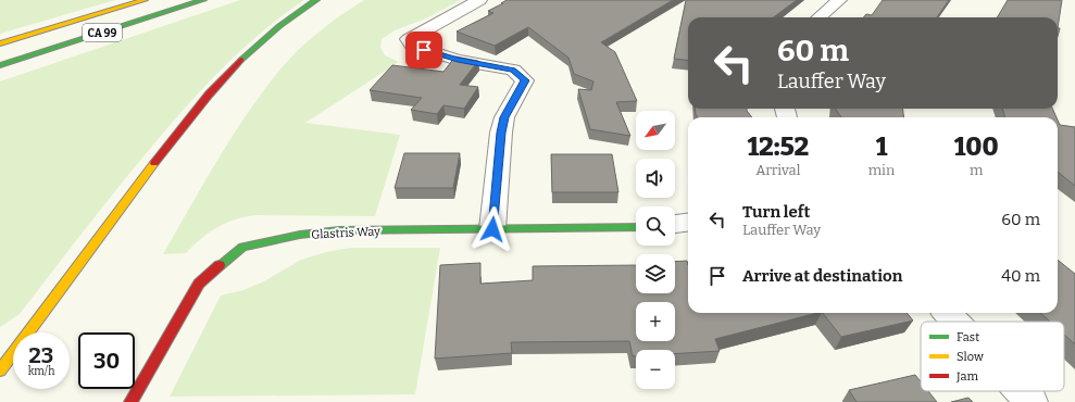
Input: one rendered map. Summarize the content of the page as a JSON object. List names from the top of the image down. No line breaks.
{"streets":{"main road":["CA 99","Glastris Way"]},"legend":["Fast","Slow","Jam"],"north":"bottom left","page":{"turn":["60 m","Lauffer Way"],"map_buttons":["+","−"],"eta":["12:52","Arrival","1","min","100","m"],"list":[{"name":"Turn left","note":"Lauffer Way","value":"60 m"},{"name":"Arrive at destination","value":"40 m"}],"speed":"23 km/h","limit":"30"}}
